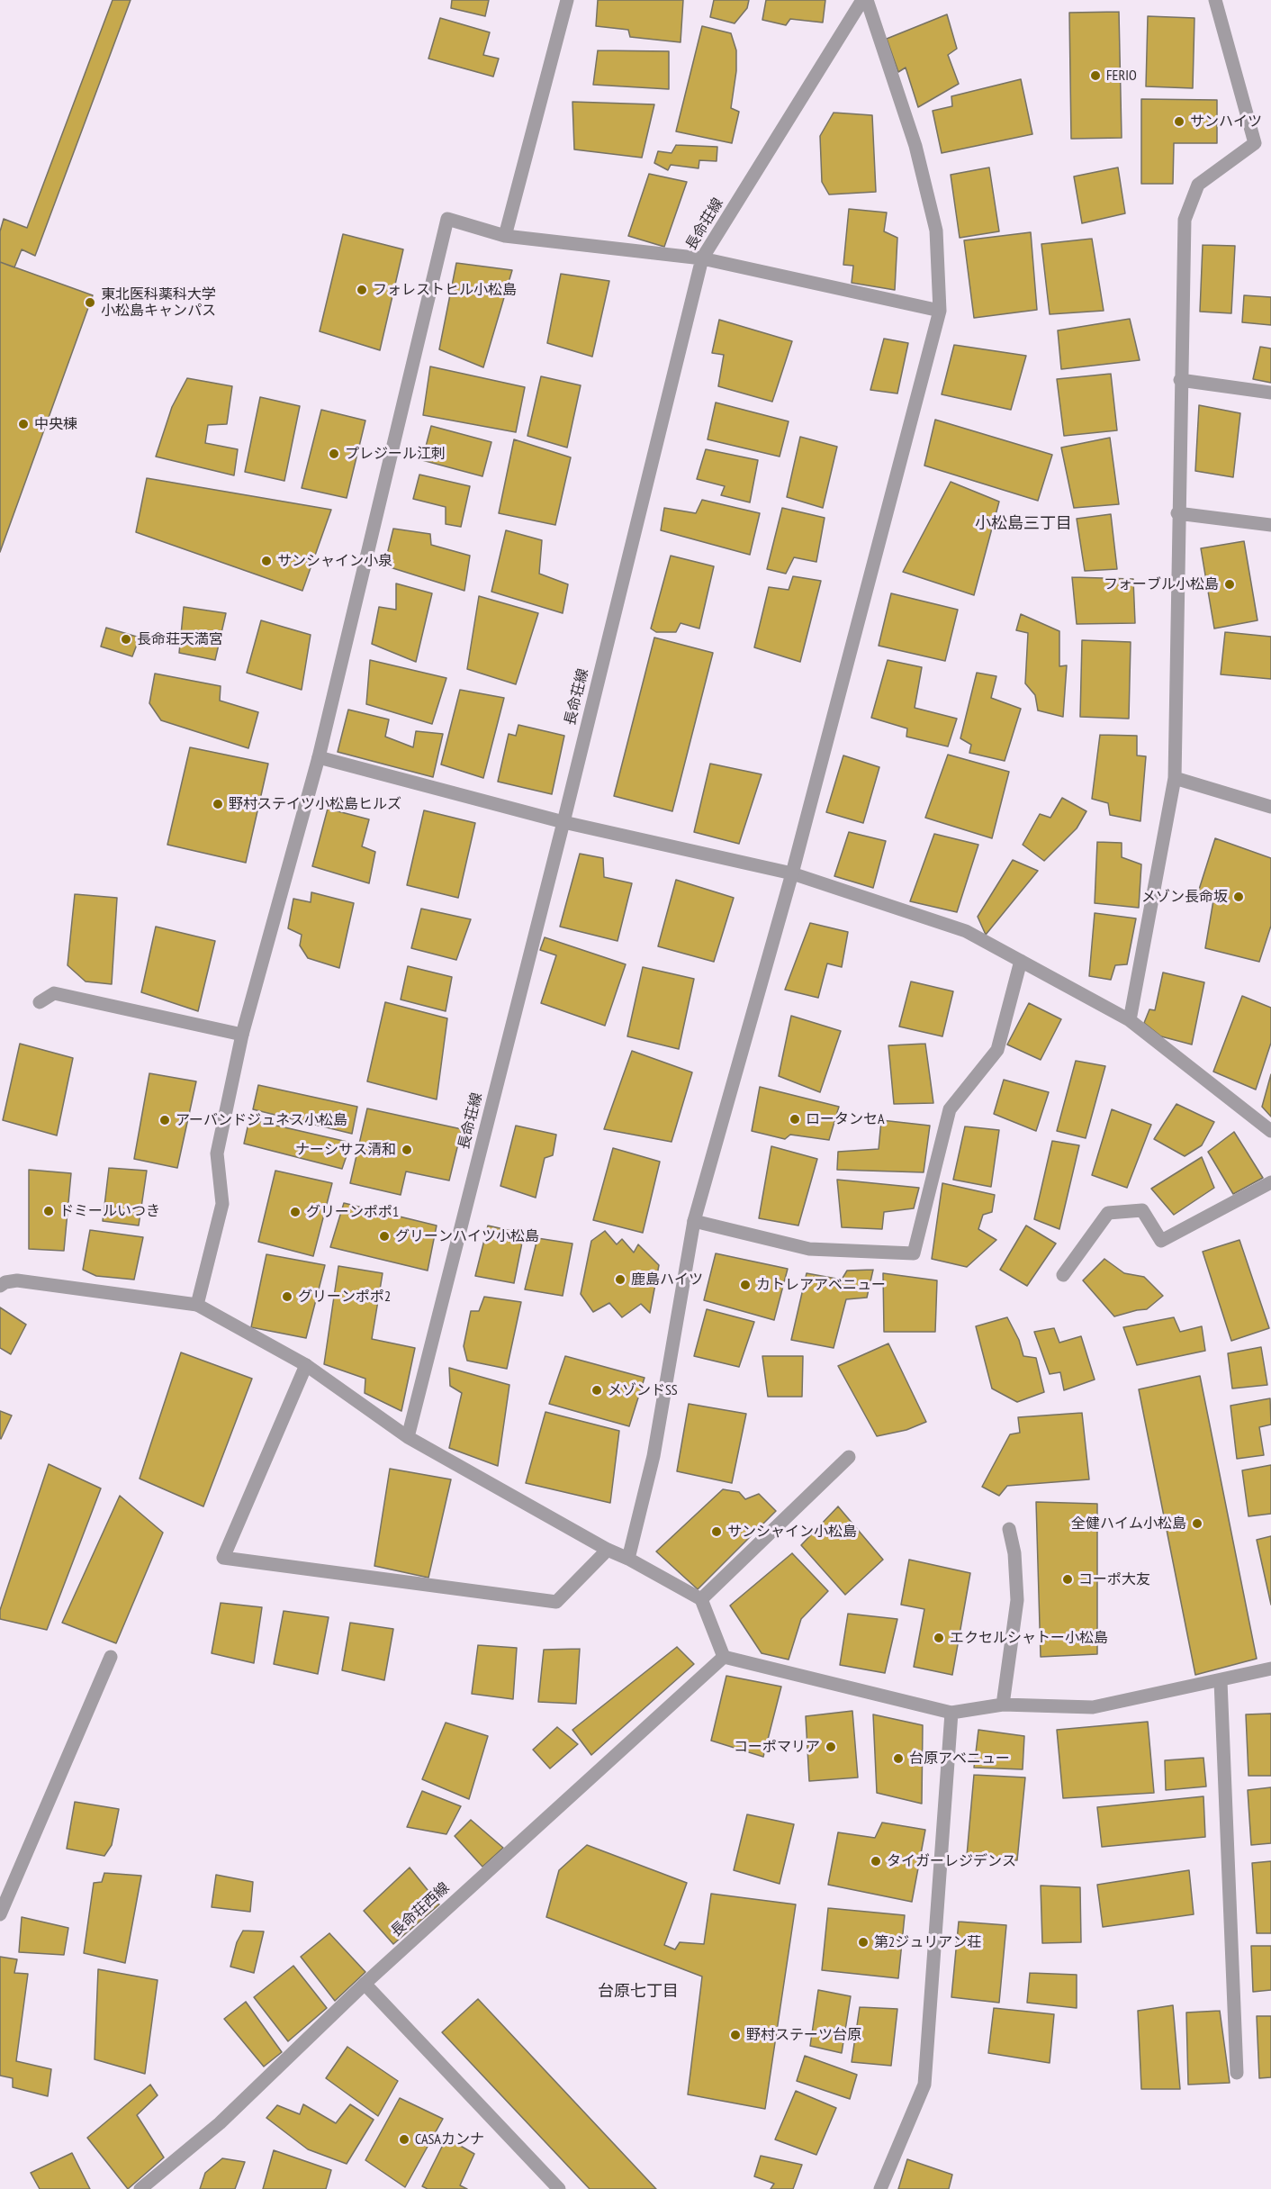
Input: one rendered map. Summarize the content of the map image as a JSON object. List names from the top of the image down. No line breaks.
{"streets":{"street":["長命荘線","長命荘西線"]},"districts":["小松島三丁目","台原七丁目"],"places":["FERIO","サンハイツ","フォレストヒル小松島","東北医科薬科大学 小松島キャンパス","中央棟","プレジール江刺","サンシャイン小泉","フォーブル小松島","長命荘天満宮","野村ステイツ小松島ヒルズ","メゾン長命坂","ロータンセA","アーバンドジュネス小松島","ナーシサス清和","ドミールいつき","グリーンポポ1","グリーンハイツ小松島","鹿島ハイツ","カトレアアベニュー","グリーンポポ2","メゾンドSS","全健ハイム小松島","サンシャイン小松島","コーポ大友","エクセルシャトー小松島","コーポマリア","台原アベニュー","タイガーレジデンス","第2ジュリアン荘","野村ステーツ台原","CASAカンナ"]}
